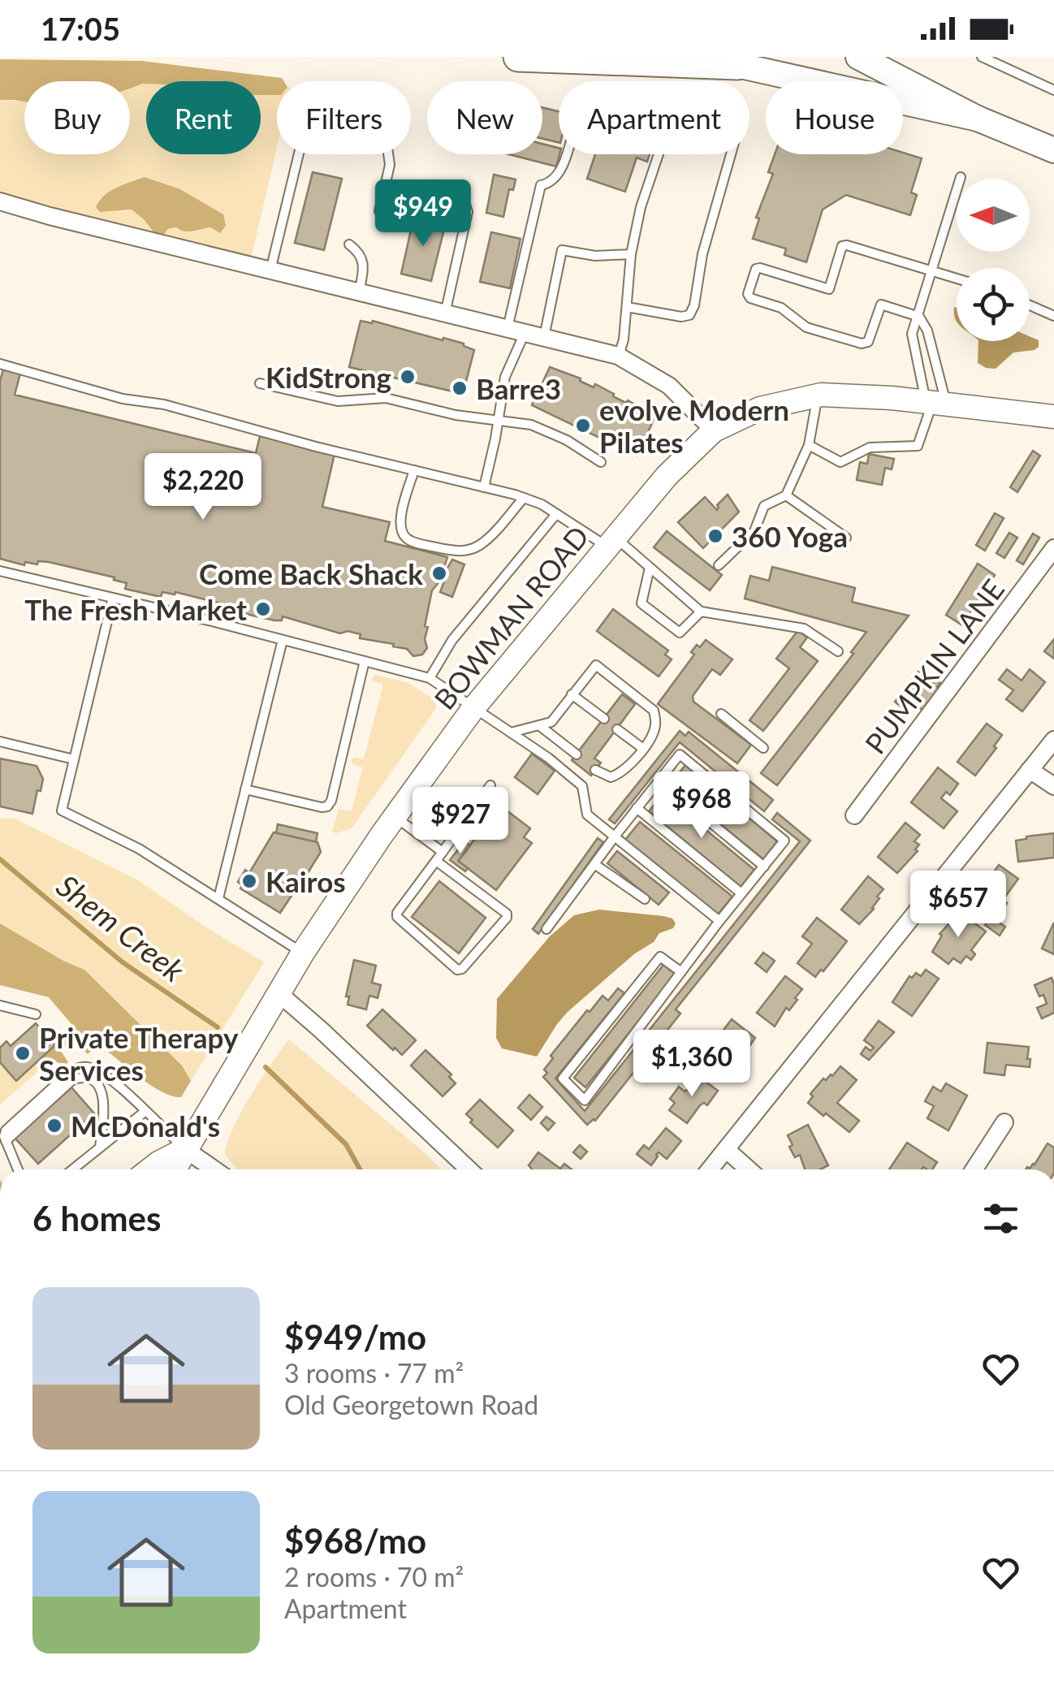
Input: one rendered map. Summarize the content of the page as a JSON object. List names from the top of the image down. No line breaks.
{"streets":{"main road":["BOWMAN ROAD"],"street":["PUMPKIN LANE"]},"water":["Shem Creek"],"places":["KidStrong","Barre3","evolve Modern Pilates","360 Yoga","Come Back Shack","The Fresh Market","Kairos","Private Therapy Services","McDonald's"],"north":"left","page":{"status":"17:05","chip":["Buy","Rent","Filters","New","Apartment","House"],"price":["$949","$2,220","$968","$927","$657","$1,360"],"heading":"6 homes","list":[{"name":"$949/mo","note":"3 rooms · 77 m² · Old Georgetown Road"},{"name":"$968/mo","note":"2 rooms · 70 m² · Apartment"}]}}
